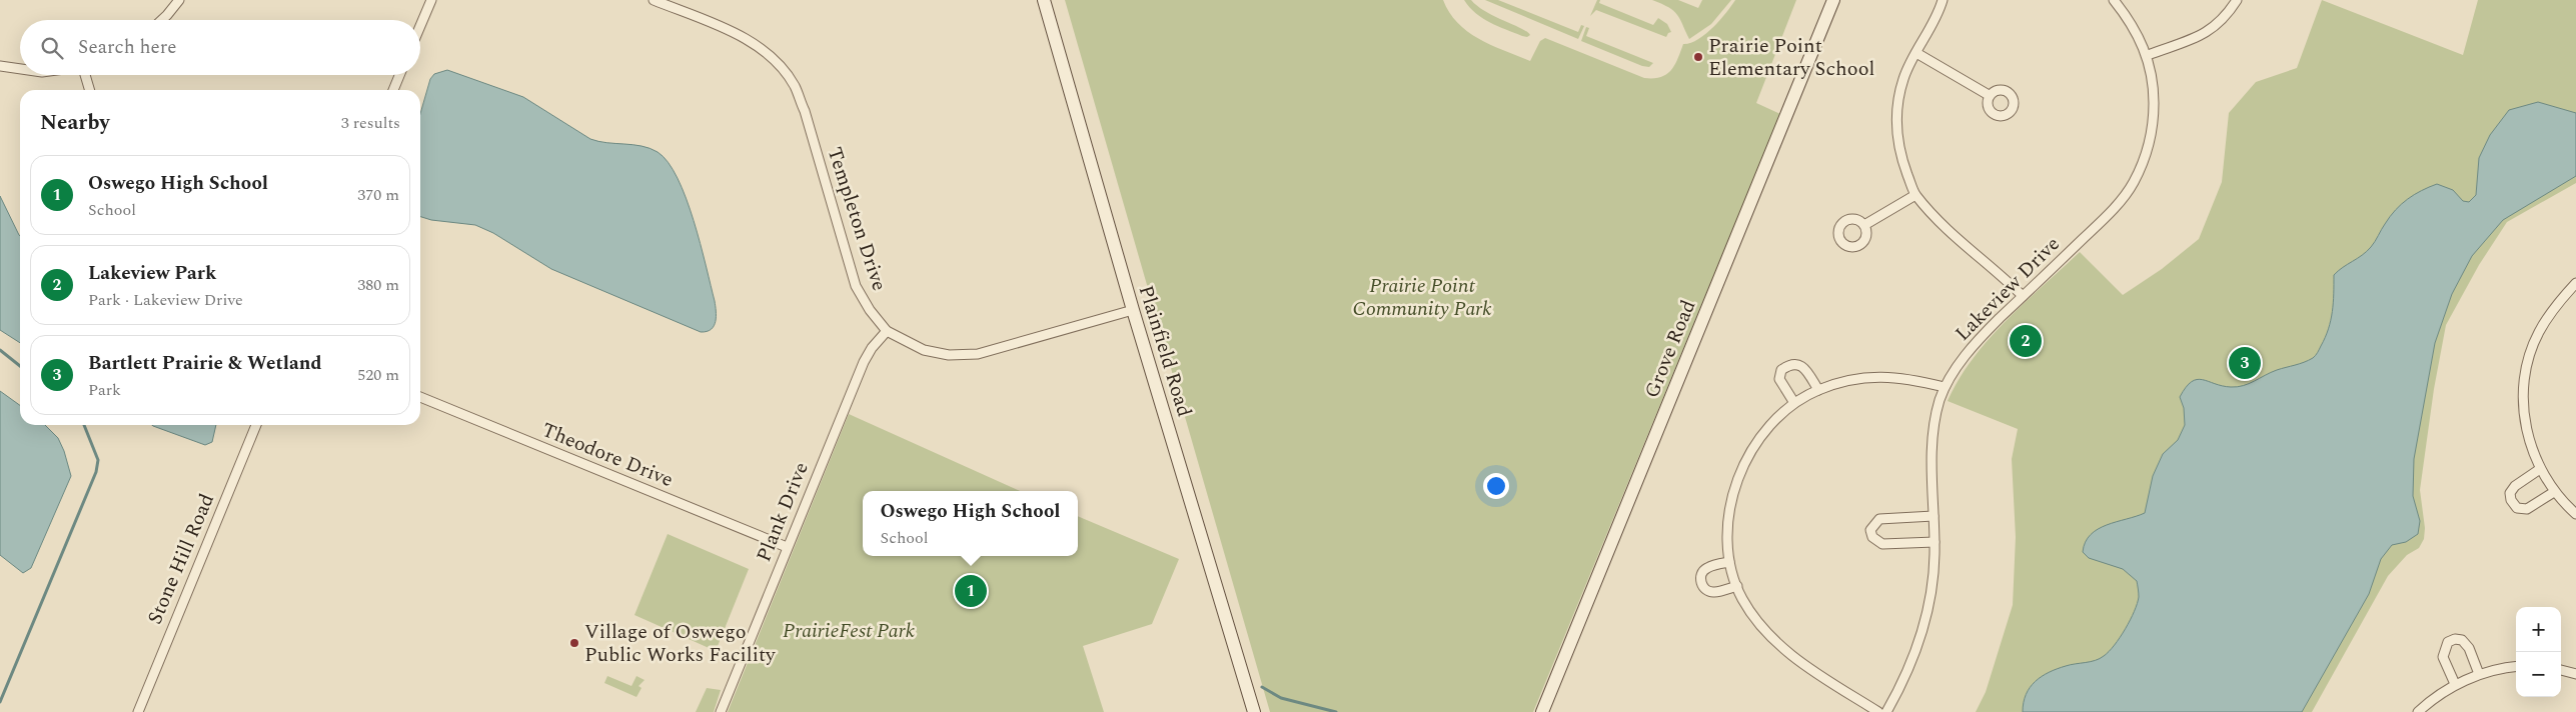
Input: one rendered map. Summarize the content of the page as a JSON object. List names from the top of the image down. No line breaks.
{"streets":{"street":["Templeton Drive","Lakeview Drive","Grove Road","Plainfield Road","Theodore Drive","Plank Drive","Stone Hill Road"]},"crossings":[["Templeton Drive","Plainfield Road"],["Templeton Drive","Plank Drive"],["Theodore Drive","Plank Drive"]],"parks":["Prairie Point Community Park","PrairieFest Park"],"places":["Prairie Point Elementary School","Village of Oswego Public Works Facility"],"page":{"search":"Search here","heading":["Nearby","3 results"],"list":[{"mark":"1","name":"Oswego High School","note":"School","value":"370 m"},{"mark":"2","name":"Lakeview Park","note":"Park · Lakeview Drive","value":"380 m"},{"mark":"3","name":"Bartlett Prairie & Wetland","note":"Park","value":"520 m"}],"pins":["2","3","1"],"popup":["Oswego High School","School"],"map_buttons":["+","−"]}}
